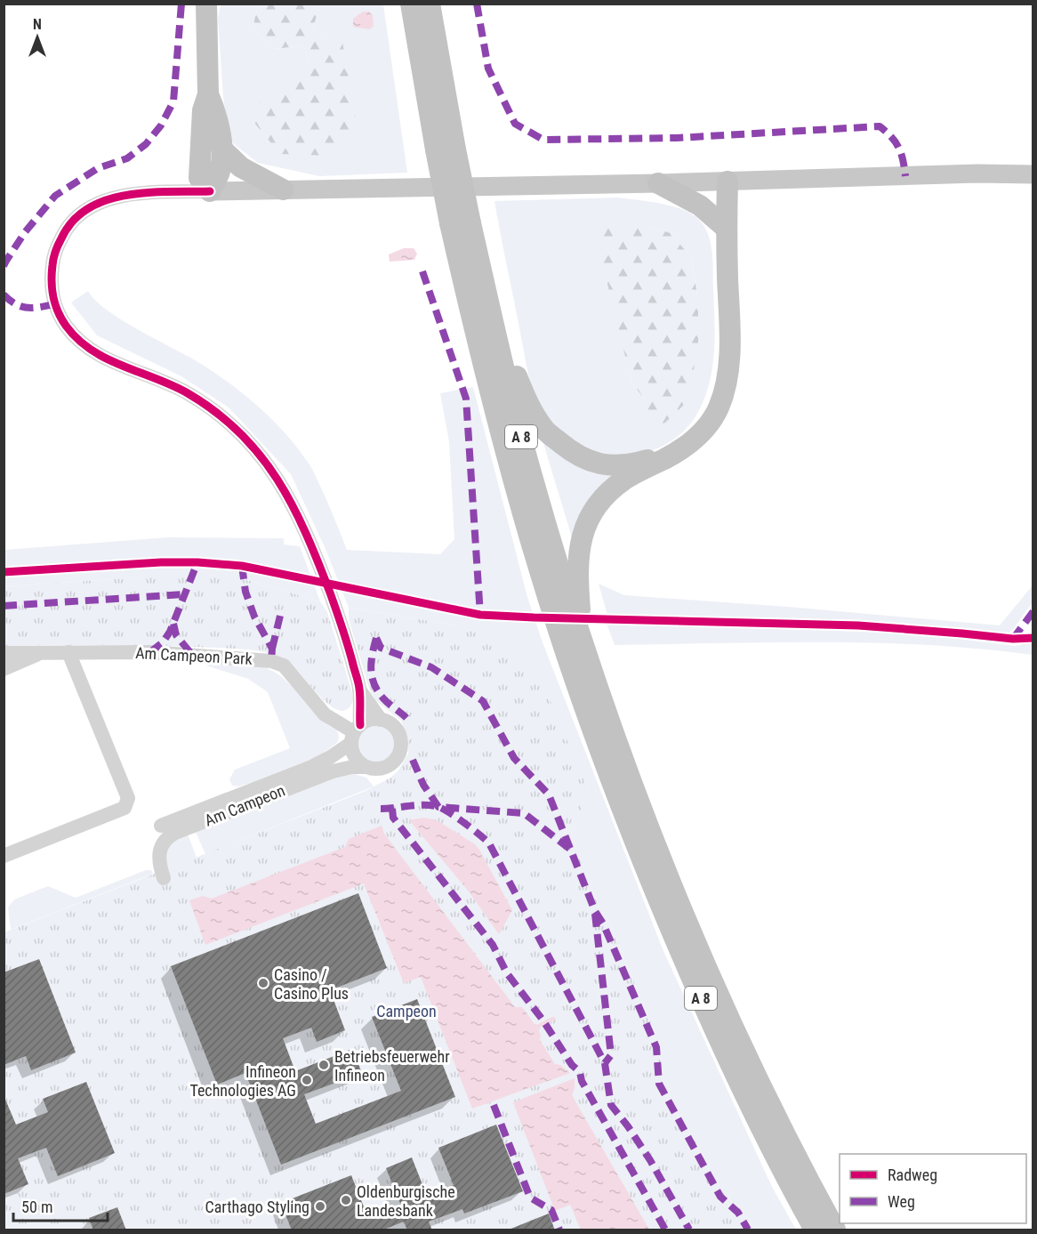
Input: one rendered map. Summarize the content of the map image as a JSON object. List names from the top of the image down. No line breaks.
{"streets":{"highway":["A 8"],"street":["Am Campeon Park","Am Campeon"]},"crossings":[["Am Campeon Park","Am Campeon"]],"parks":["Campeon"],"places":["Casino / Casino Plus","Betriebsfeuerwehr Infineon","Infineon Technologies AG","Oldenburgische Landesbank","Carthago Styling"],"legend":["Radweg","Weg"],"scale_bar":"50 m","north":"top"}
